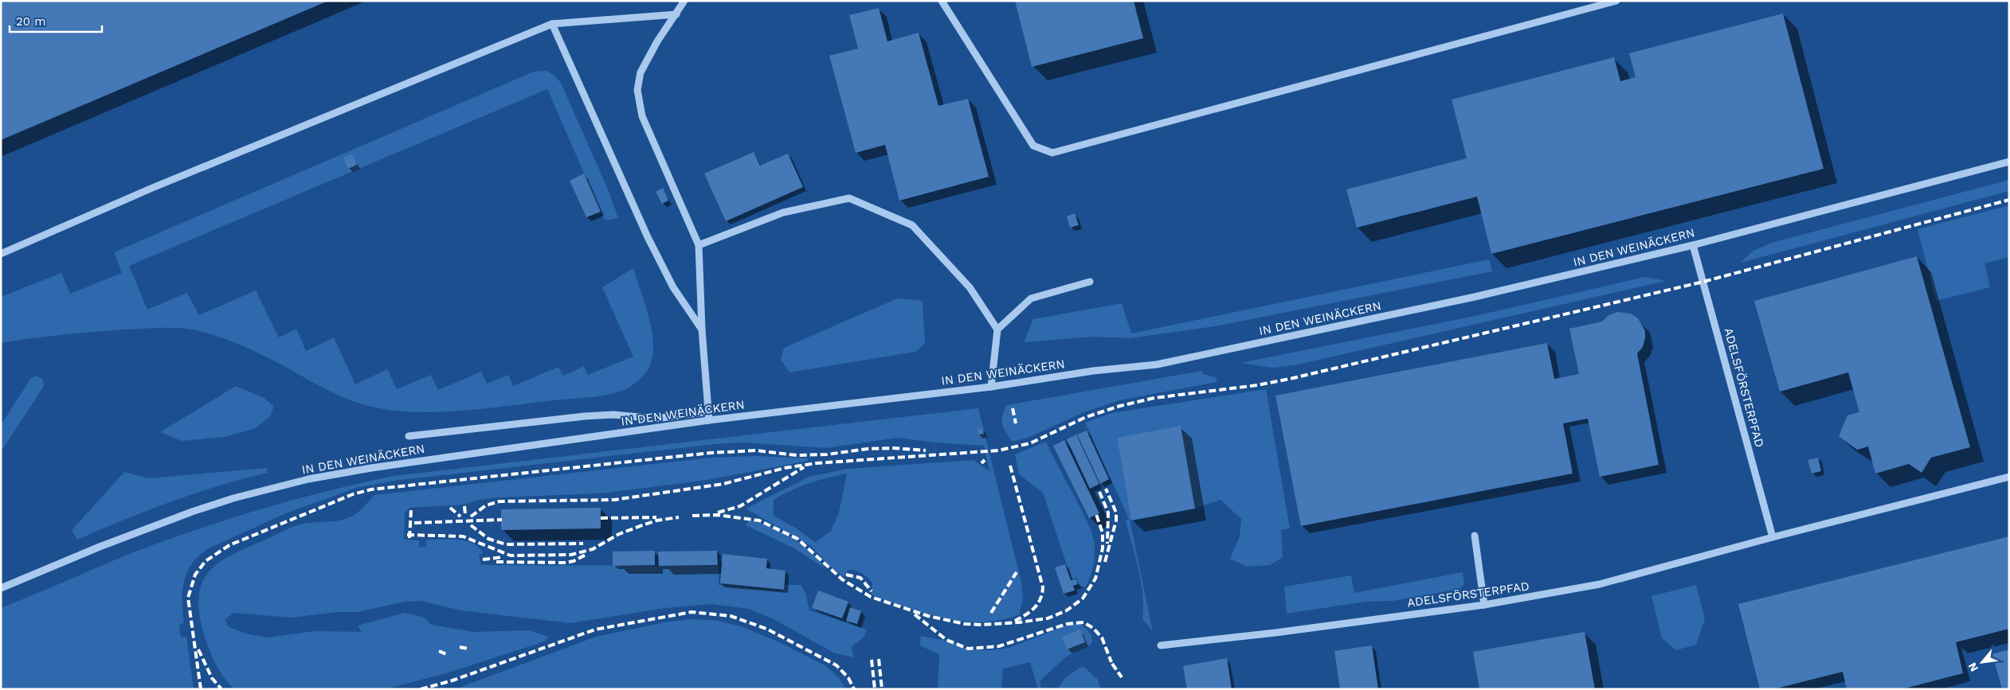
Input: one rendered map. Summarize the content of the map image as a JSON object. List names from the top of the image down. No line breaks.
{"streets":{"street":["IN DEN WEINÄCKERN","ADELSFÖRSTERPFAD"]},"crossings":[["IN DEN WEINÄCKERN","ADELSFÖRSTERPFAD"]],"scale_bar":"20 m","north":"bottom left"}
